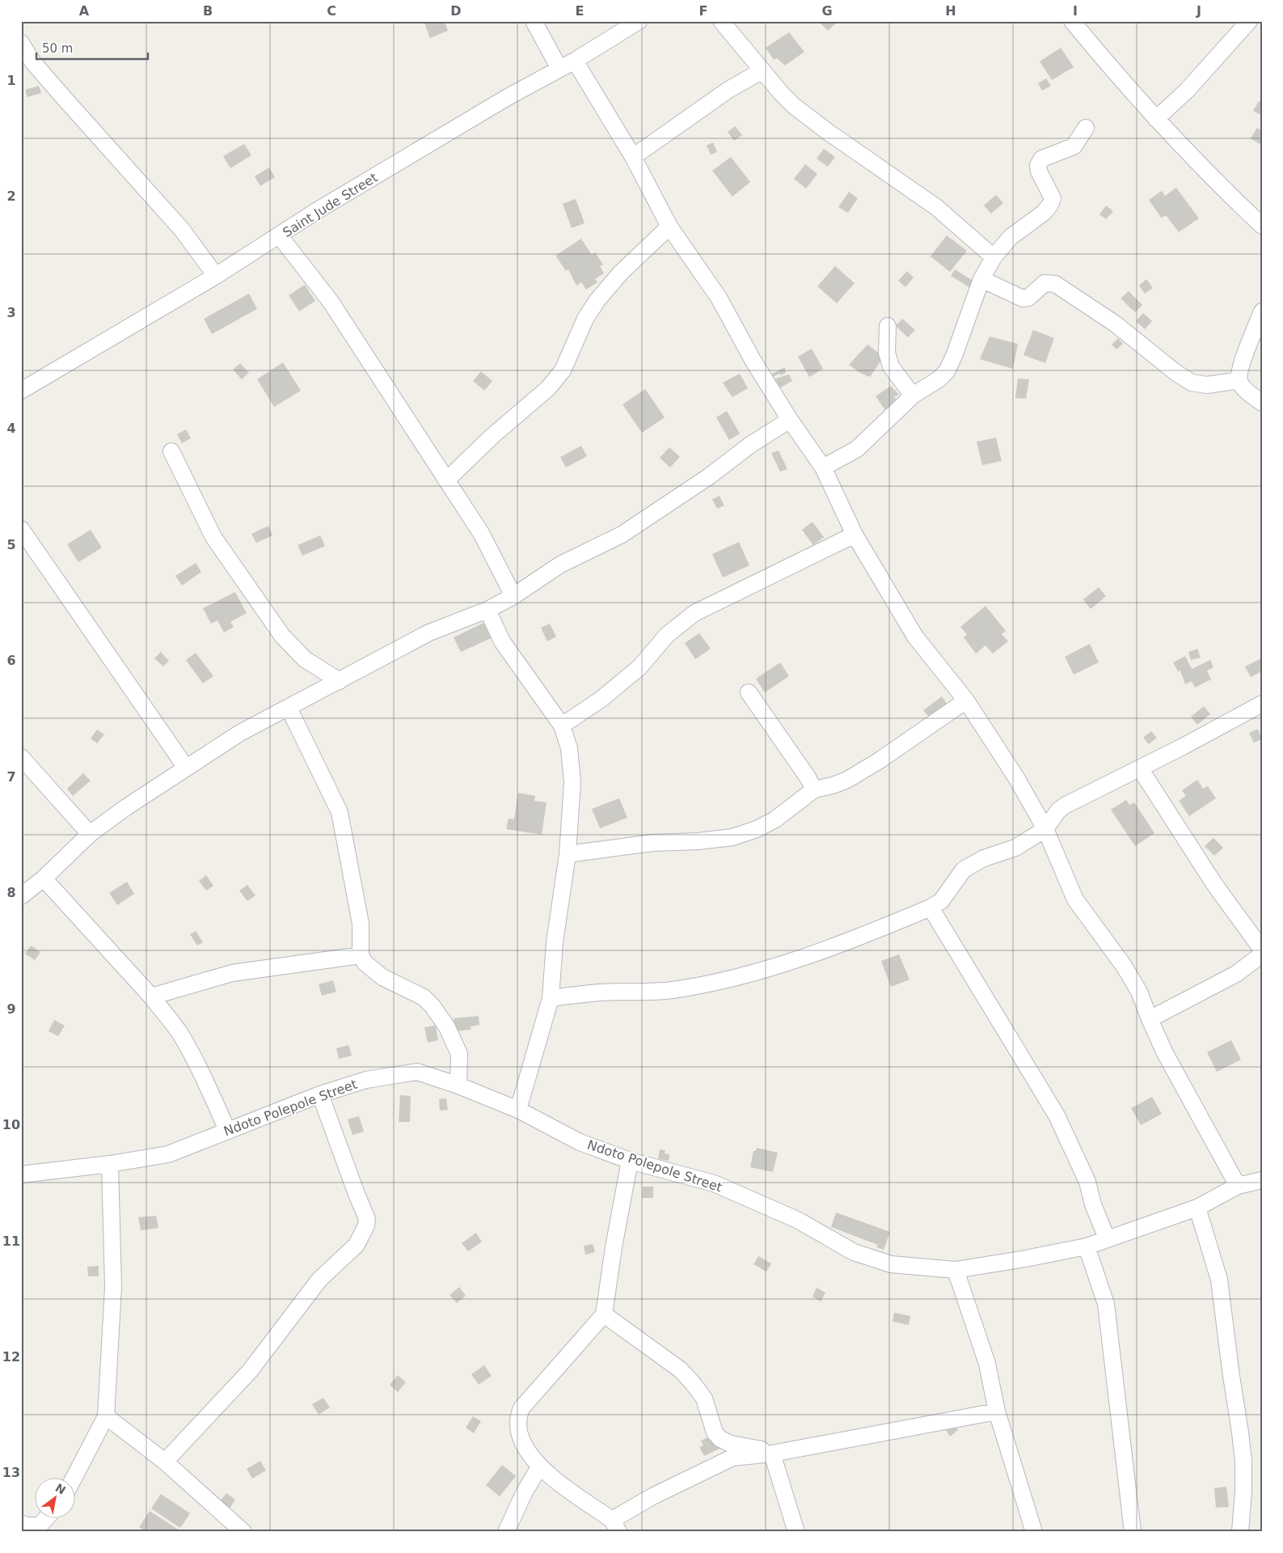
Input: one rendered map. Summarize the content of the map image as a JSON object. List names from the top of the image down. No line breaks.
{"streets":{"street":["Saint Jude Street","Ndoto Polepole Street"]},"scale_bar":"50 m","north":"top right","grid":{"columns":["A","B","C","D","E","F","G","H","I","J"],"rows":["1","2","3","4","5","6","7","8","9","10","11","12","13"]}}
